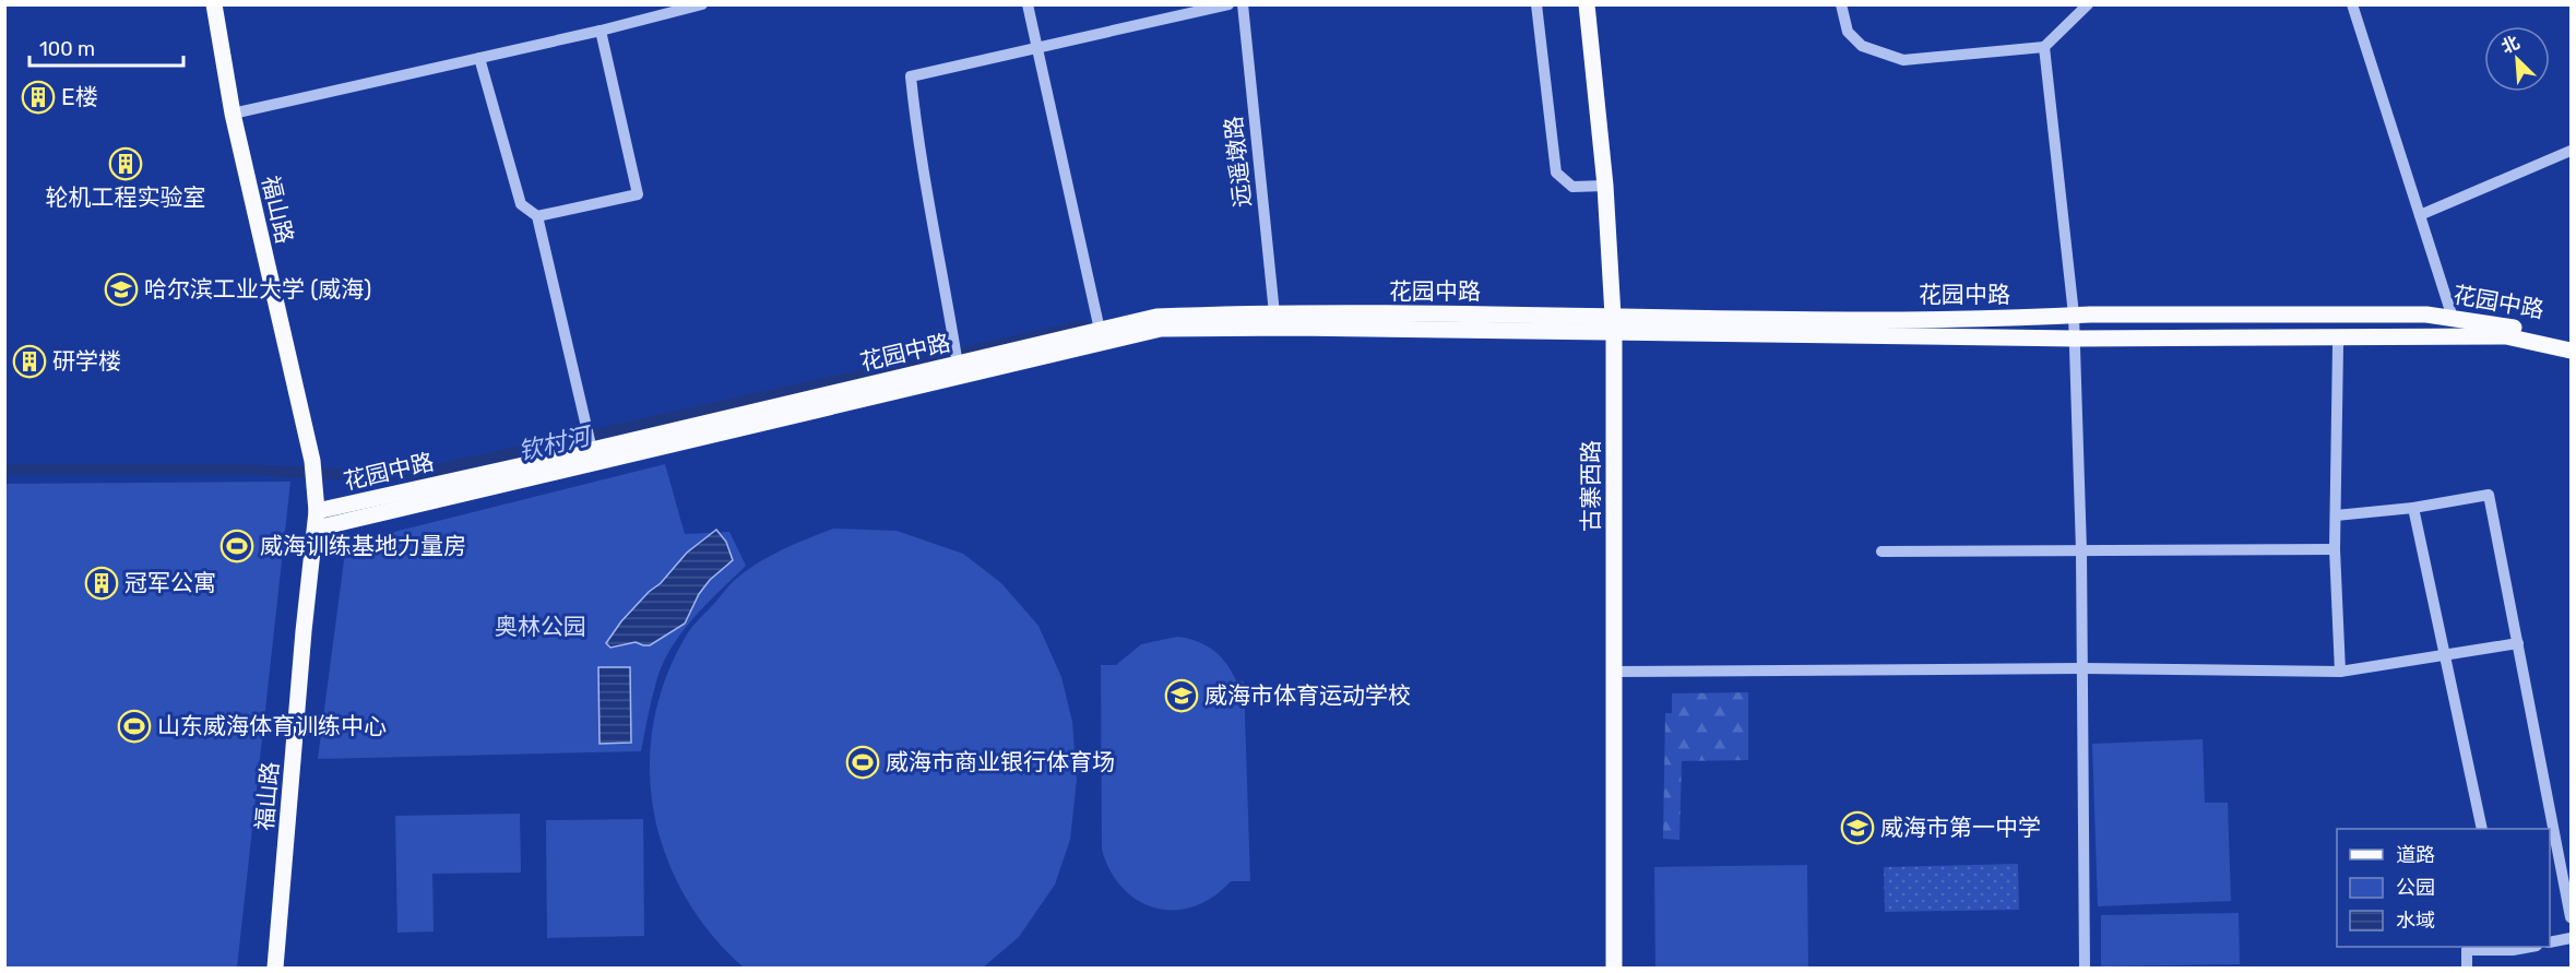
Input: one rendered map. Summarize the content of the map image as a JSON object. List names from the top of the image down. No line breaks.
{"streets":{"main road":["福山路","花园中路","古寨西路"],"street":["远遥墩路"]},"crossings":[["远遥墩路","花园中路"],["福山路","花园中路"],["花园中路","古寨西路"]],"water":["钦村河"],"parks":["奥林公园"],"places":{"building":["E楼","轮机工程实验室","研学楼","冠军公寓"],"school or university":["哈尔滨工业大学 (威海)","威海市体育运动学校","威海市第一中学"],"sports":["威海训练基地力量房","山东威海体育训练中心","威海市商业银行体育场"]},"legend":["道路","公园","水域"],"scale_bar":"100 m","north":"top left"}
